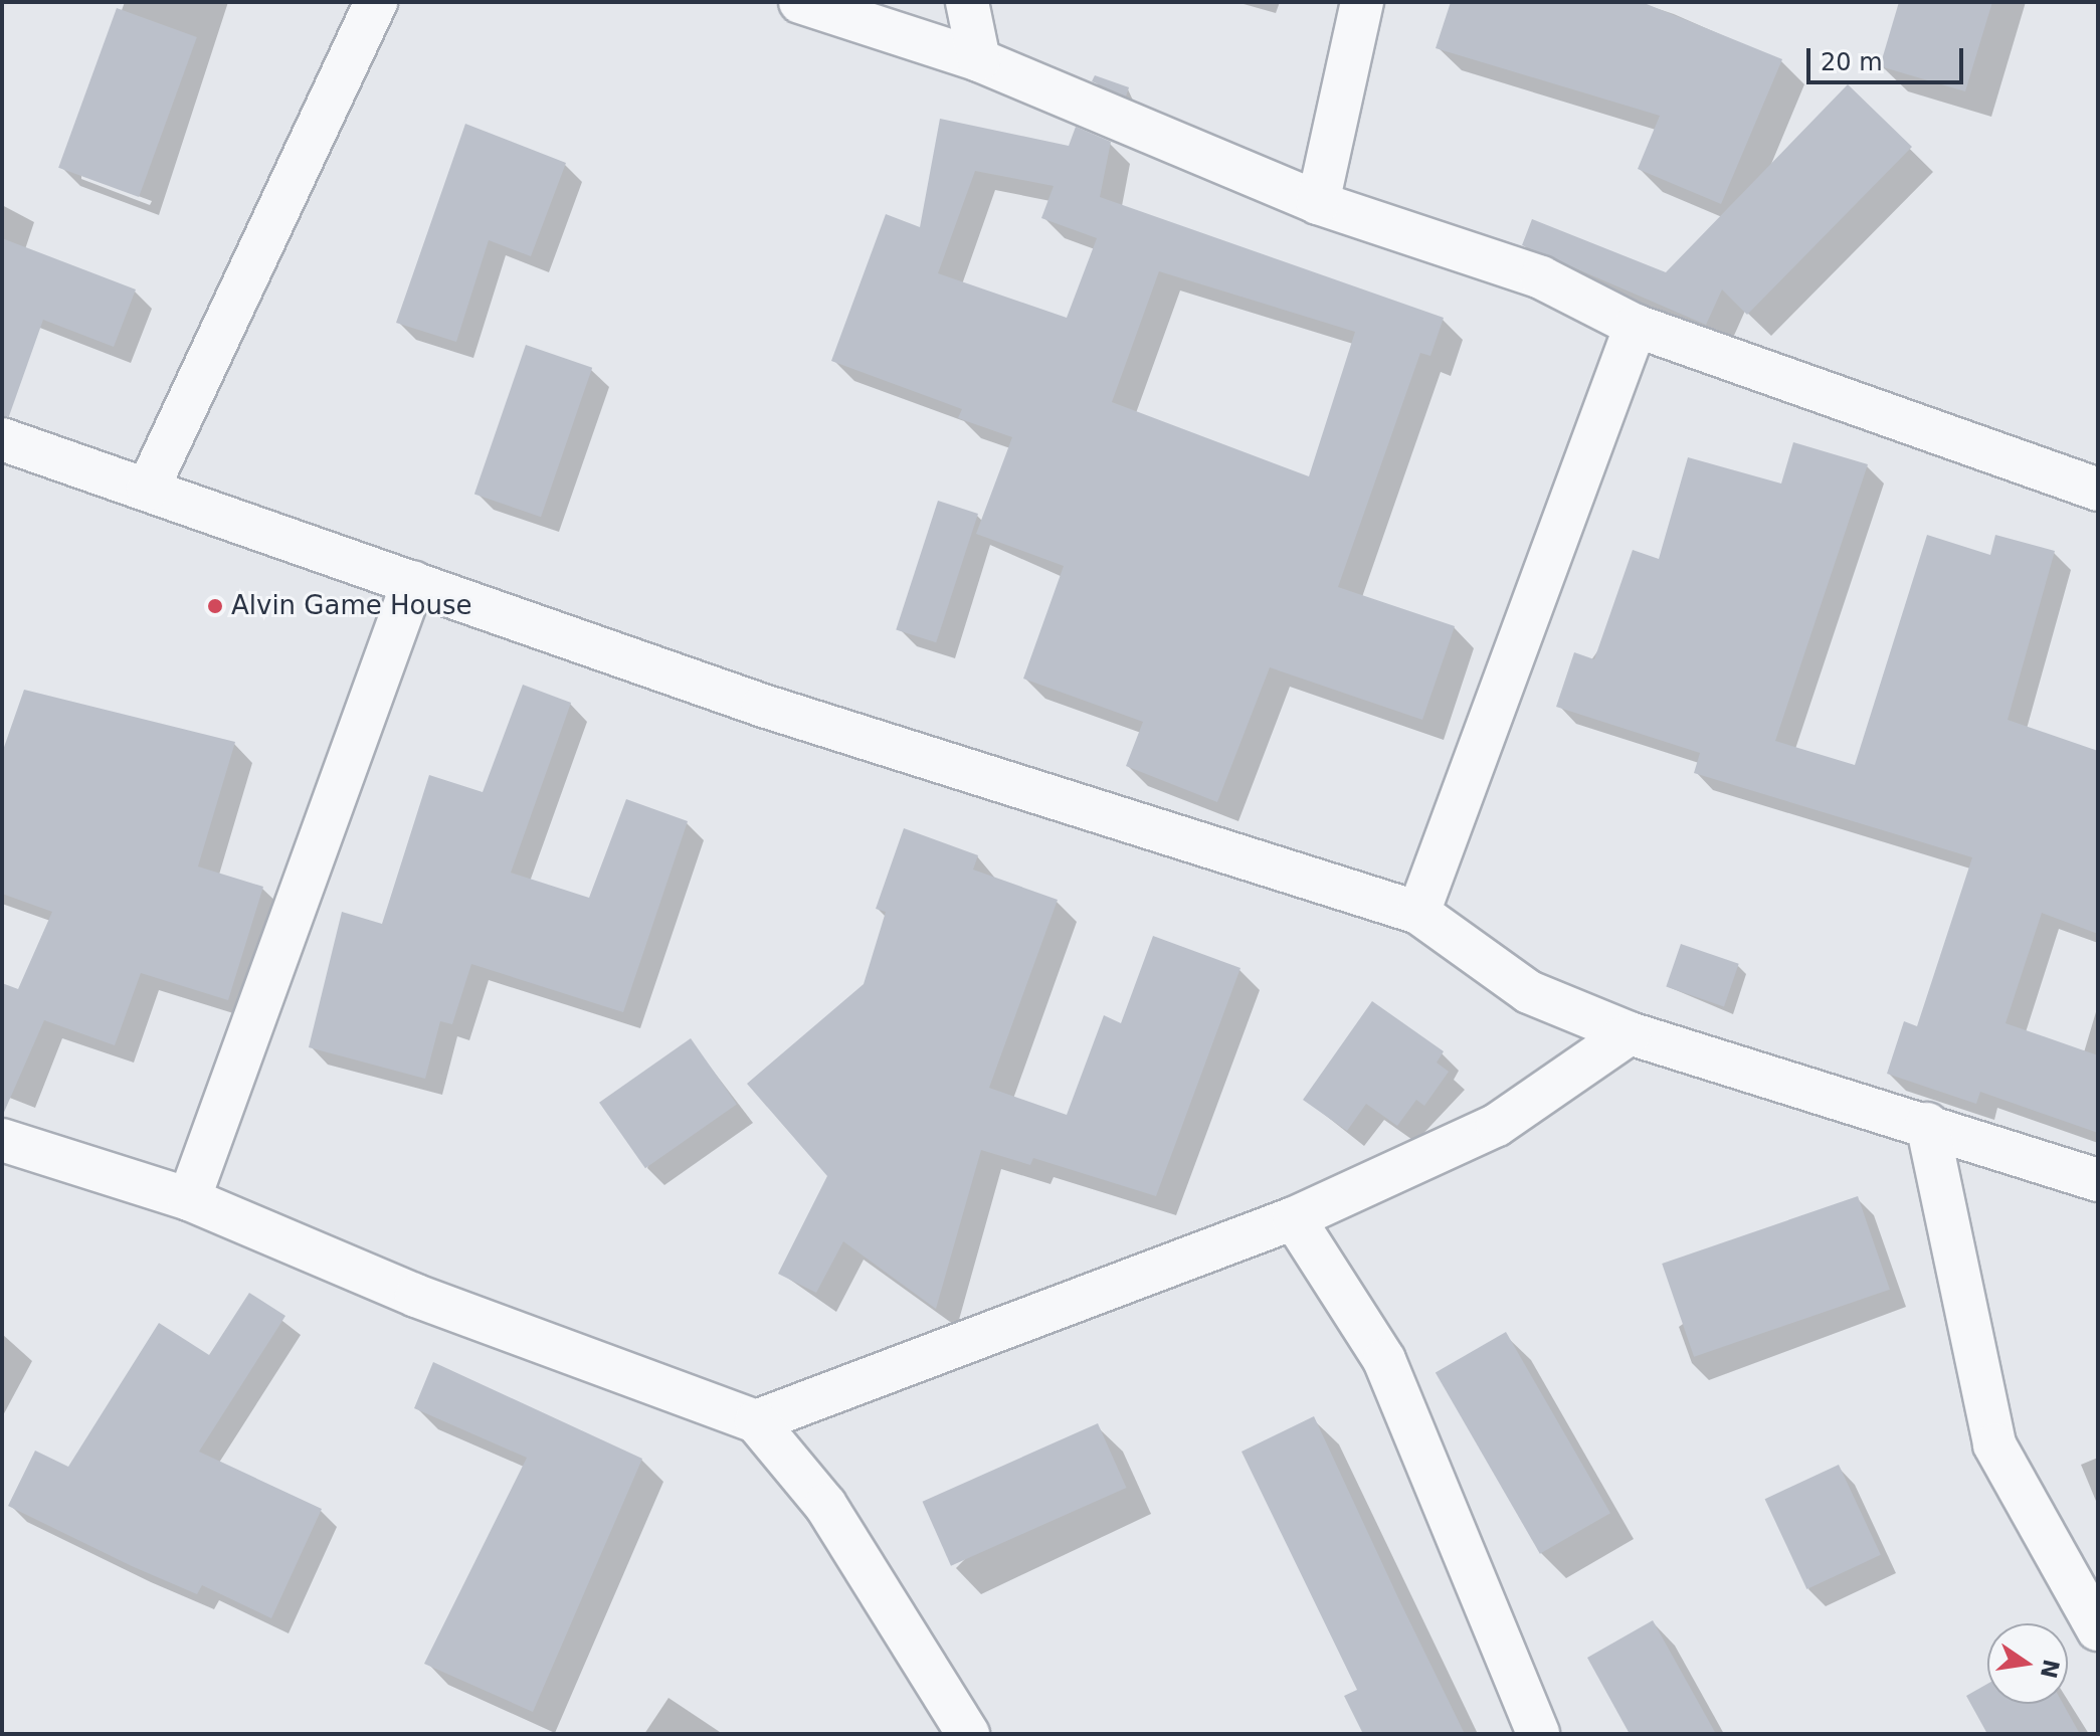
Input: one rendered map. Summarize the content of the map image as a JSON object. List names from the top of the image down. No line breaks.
{"places":["Alvin Game House"],"scale_bar":"20 m","north":"right"}
